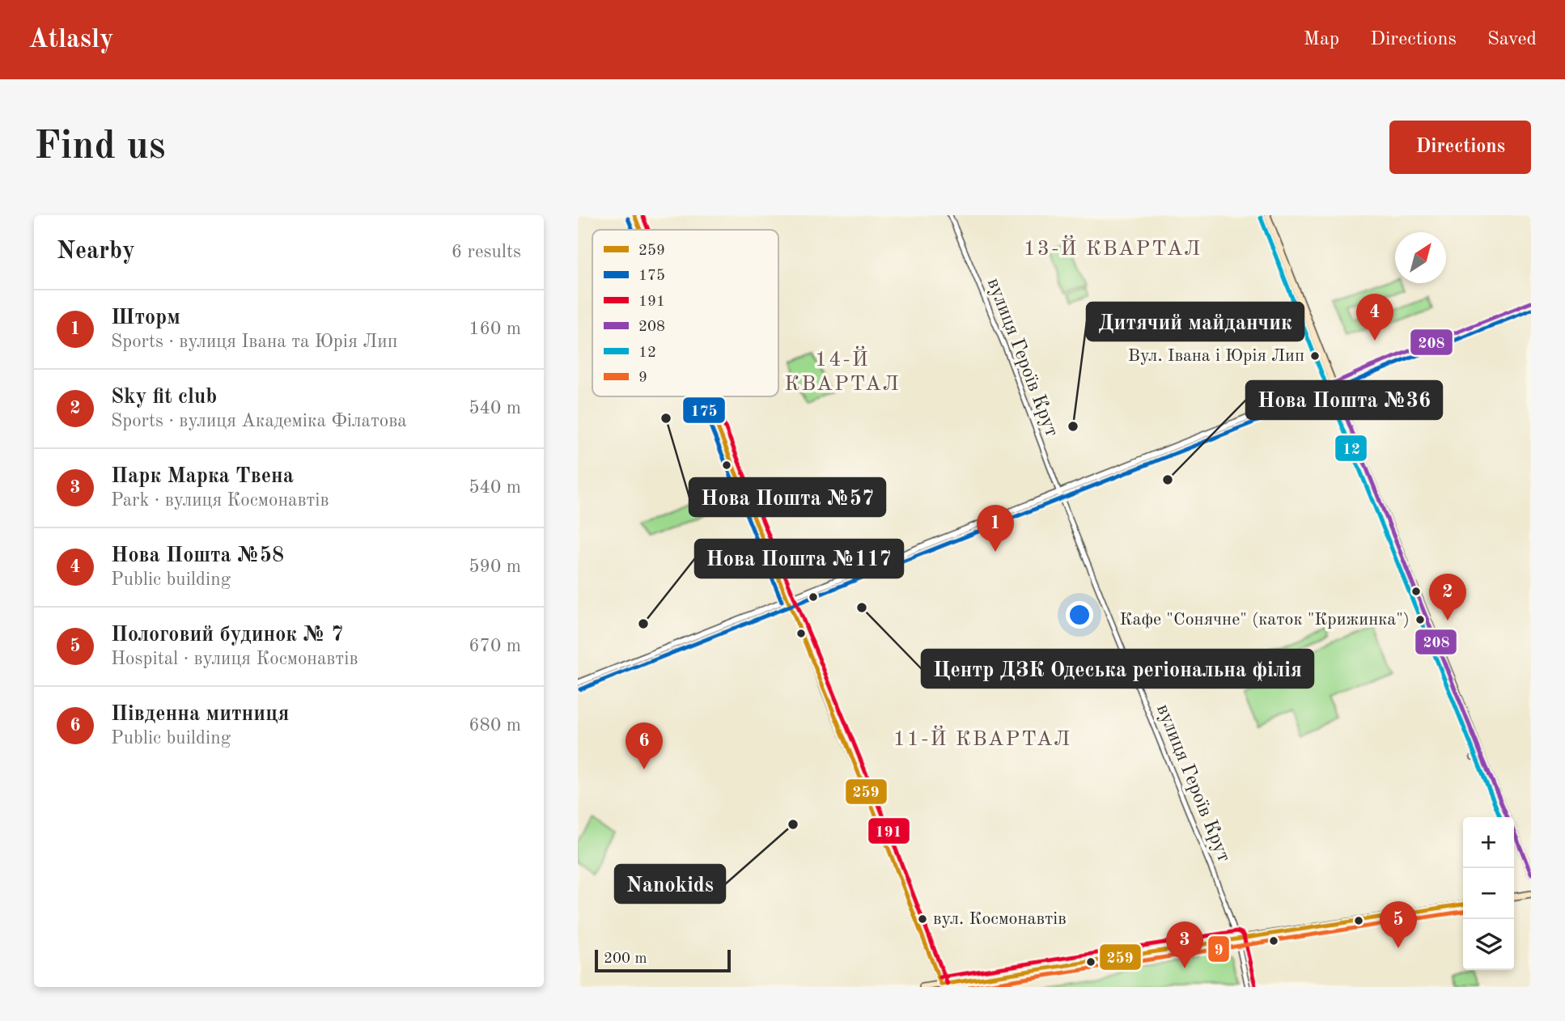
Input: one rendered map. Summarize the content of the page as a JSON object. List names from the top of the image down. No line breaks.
{"streets":{"street":["вулиця Героїв Крут"]},"districts":["13-Й КВАРТАЛ","14-Й КВАРТАЛ","11-Й КВАРТАЛ"],"places":["Вул. Івана і Юрія Лип","Нова Пошта №57","Дитячий майданчик","Нова Пошта №36","Центр ДЗК Одеська регіональна філія","Кафе \"Сонячне\" (каток \"Крижинка\")","Нова Пошта №117","Nanokids","вул. Космонавтiв"],"lines":["transit line 259","transit line 191","transit line 12","transit line 175","transit line 208","transit line 9"],"legend":["259","175","191","208","12","9"],"scale_bar":"200 m","north":"top right","page":{"header":"Atlasly","nav":["Map","Directions","Saved"],"buttons":"Directions","title":"Find us","heading":["Nearby","6 results"],"list":[{"mark":"1","name":"Шторм","note":"Sports · вулиця Івана та Юрія Лип","value":"160 m"},{"mark":"2","name":"Sky fit club","note":"Sports · вулиця Академіка Філатова","value":"540 m"},{"mark":"3","name":"Парк Марка Твена","note":"Park · вулиця Космонавтів","value":"540 m"},{"mark":"4","name":"Нова Пошта №58","note":"Public building","value":"590 m"},{"mark":"5","name":"Пологовий будинок № 7","note":"Hospital · вулиця Космонавтів","value":"670 m"},{"mark":"6","name":"Південна митниця","note":"Public building","value":"680 m"}],"pins":["4","1","2","6","5","3"],"map_buttons":["+","−"],"scale":"200 m"}}
